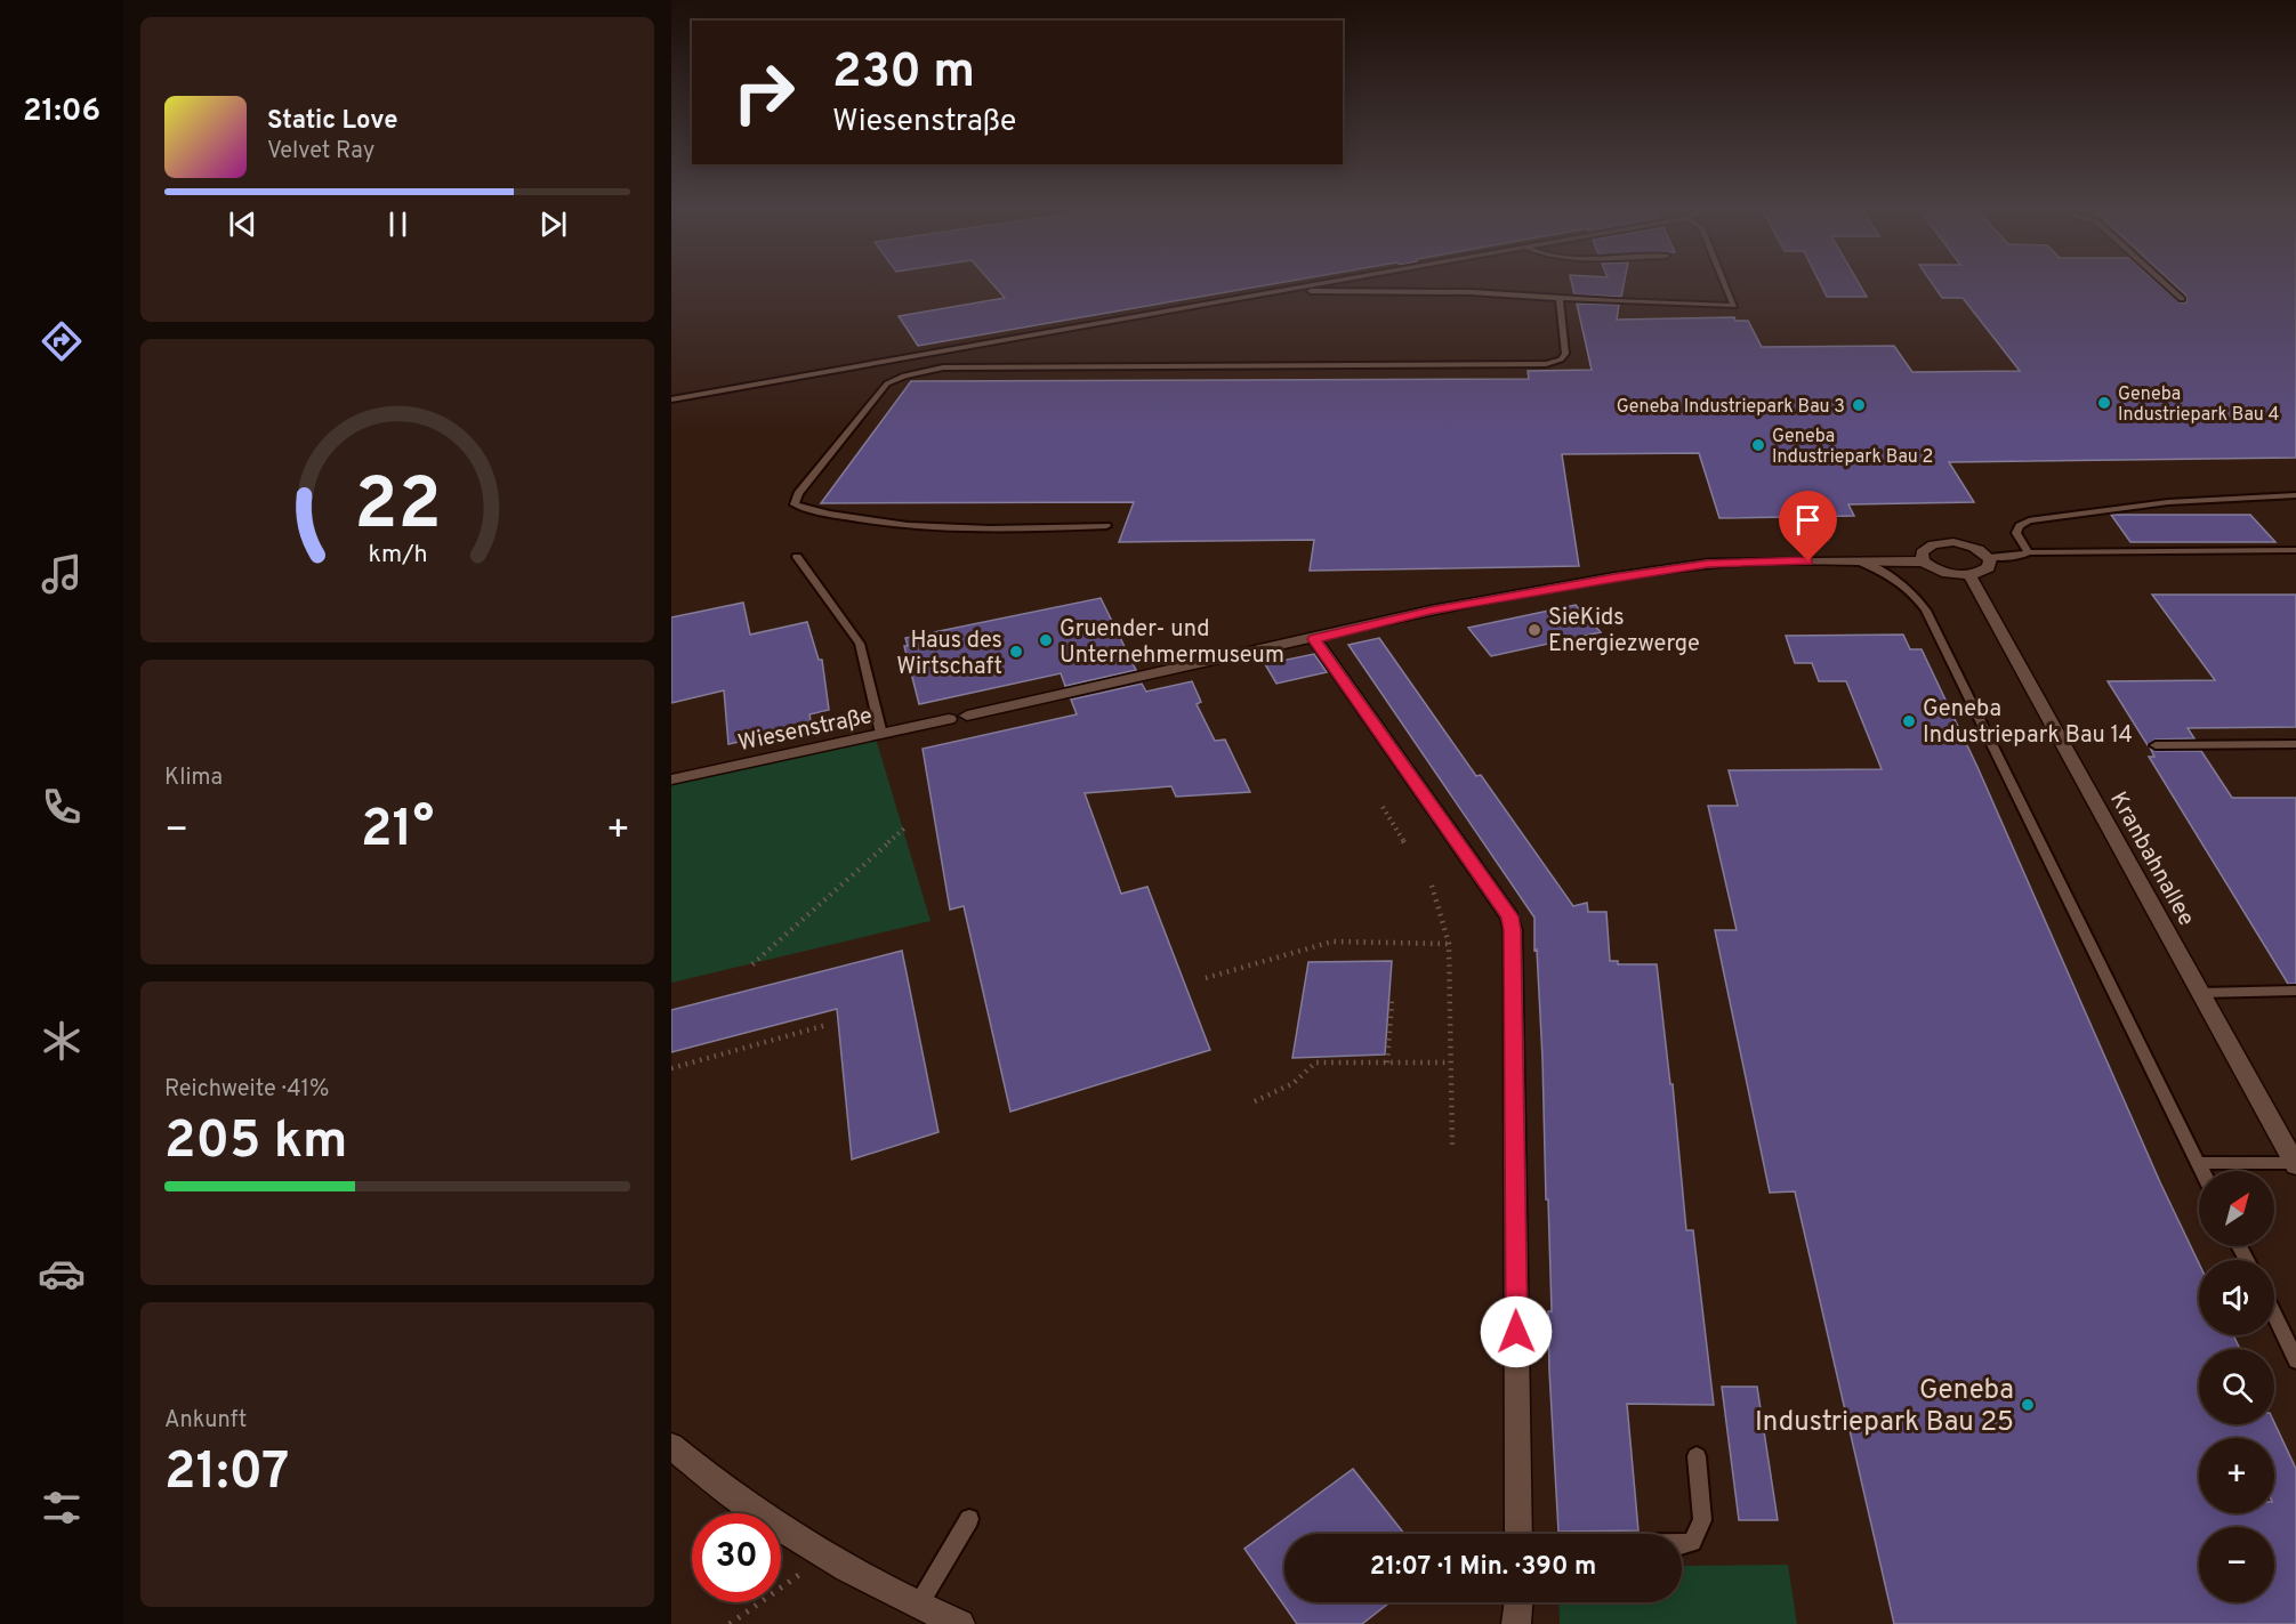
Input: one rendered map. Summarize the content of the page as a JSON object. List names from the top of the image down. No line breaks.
{"streets":{"street":["Wiesenstraße","Kranbahnallee"]},"places":["Geneba Industriepark Bau 4","Geneba Industriepark Bau 3","Geneba Industriepark Bau 2","SieKids Energiezwerge","Gruender- und Unternehmermuseum","Haus des Wirtschaft","Geneba Industriepark Bau 14","Geneba Industriepark Bau 25"],"north":"top right","page":{"tabs":"21:06","turn":["230 m","Wiesenstraße"],"song":["Static Love","Velvet Ray"],"tile":["Klima",["Reichweite · 41%","205 km"],["Ankunft","21:07"]],"heat":["−","21°","+"],"map_buttons":["+","−"],"limit":"30","trip":"21:07 · 1 Min. · 390 m","gauge":["22","km/h"]}}
